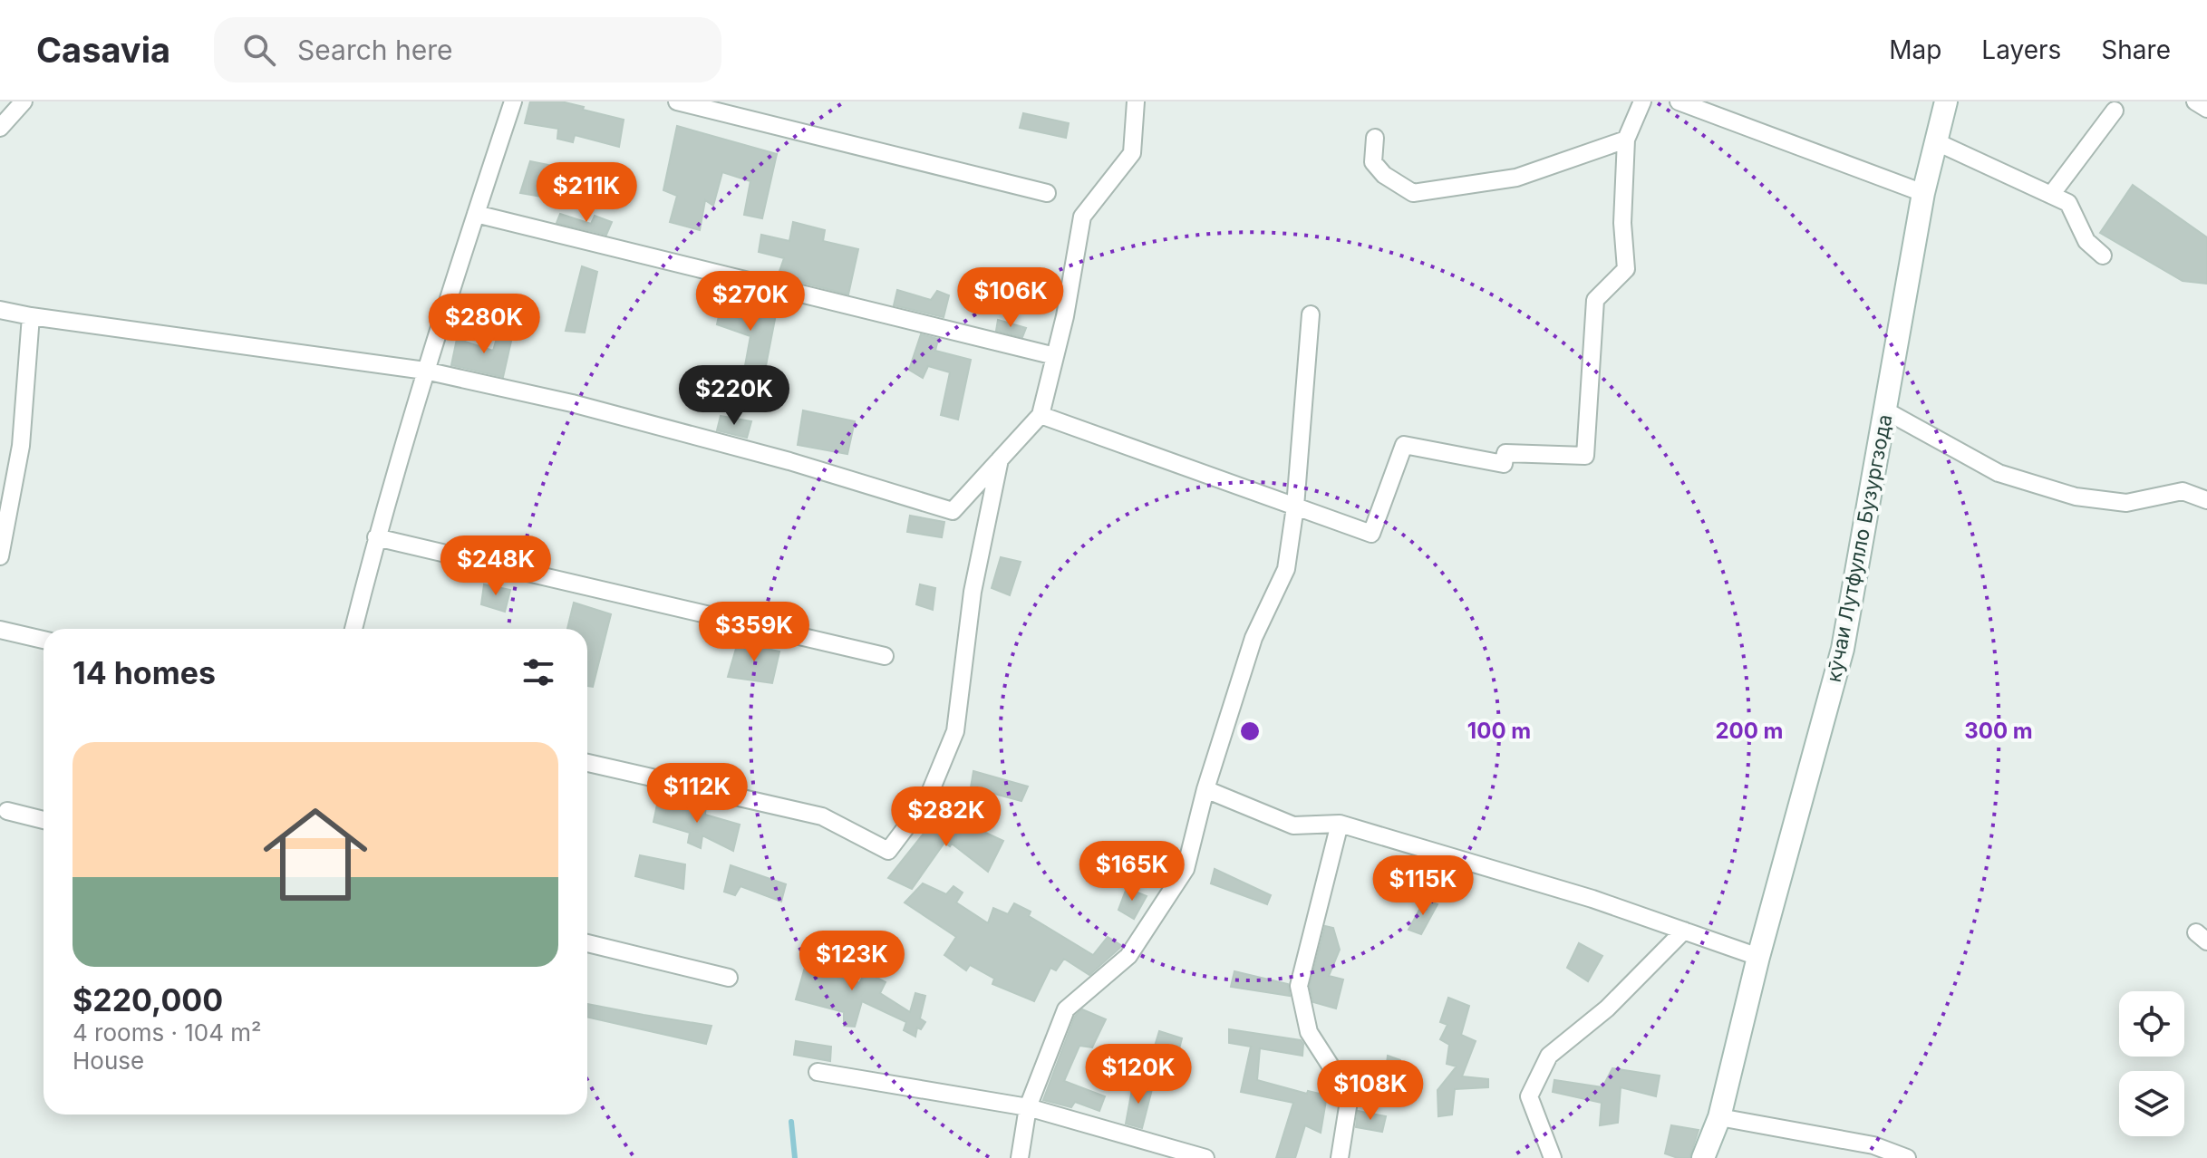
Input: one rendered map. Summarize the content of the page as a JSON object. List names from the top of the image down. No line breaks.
{"streets":{"main road":["кӯчаи Лутфулло Бузургзода"]},"page":{"header":"Casavia","search":"Search here","nav":["Map","Layers","Share"],"price":["$211K","$106K","$270K","$280K","$220K","$248K","$359K","$112K","$282K","$165K","$115K","$123K","$120K","$108K"],"heading":"14 homes","list":[{"name":"$220,000","note":"4 rooms · 104 m² · House"}]},"rings":["100 m","200 m","300 m"]}
